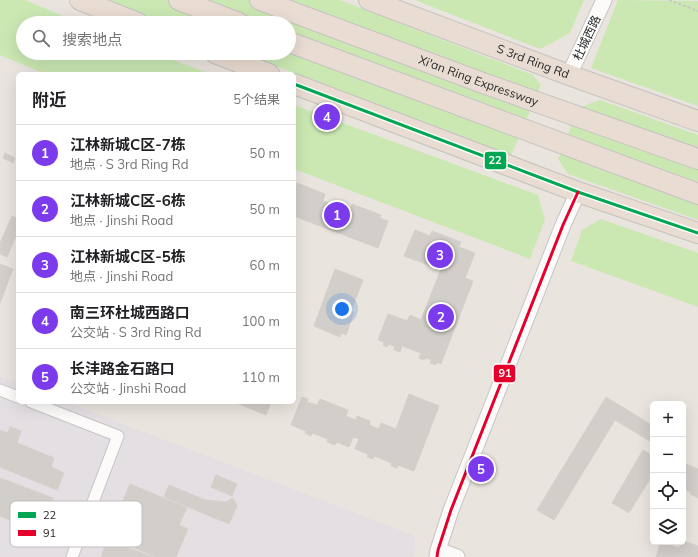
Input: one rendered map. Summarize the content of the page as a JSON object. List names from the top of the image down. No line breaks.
{"streets":{"highway":["S 3rd Ring Rd","Xi'an Ring Expressway"],"street":["杜城西路"]},"crossings":[["杜城西路","S 3rd Ring Rd"]],"lines":["transit line 22","transit line 91"],"legend":["22","91"],"page":{"search":"搜索地点","heading":["附近","5个结果"],"pins":["4","1","3","2","5"],"list":[{"mark":"1","name":"江林新城C区-7栋","note":"地点 · S 3rd Ring Rd","value":"50 m"},{"mark":"2","name":"江林新城C区-6栋","note":"地点 · Jinshi Road","value":"50 m"},{"mark":"3","name":"江林新城C区-5栋","note":"地点 · Jinshi Road","value":"60 m"},{"mark":"4","name":"南三环杜城西路口","note":"公交站 · S 3rd Ring Rd","value":"100 m"},{"mark":"5","name":"长沣路金石路口","note":"公交站 · Jinshi Road","value":"110 m"}],"map_buttons":["+","−"]}}
